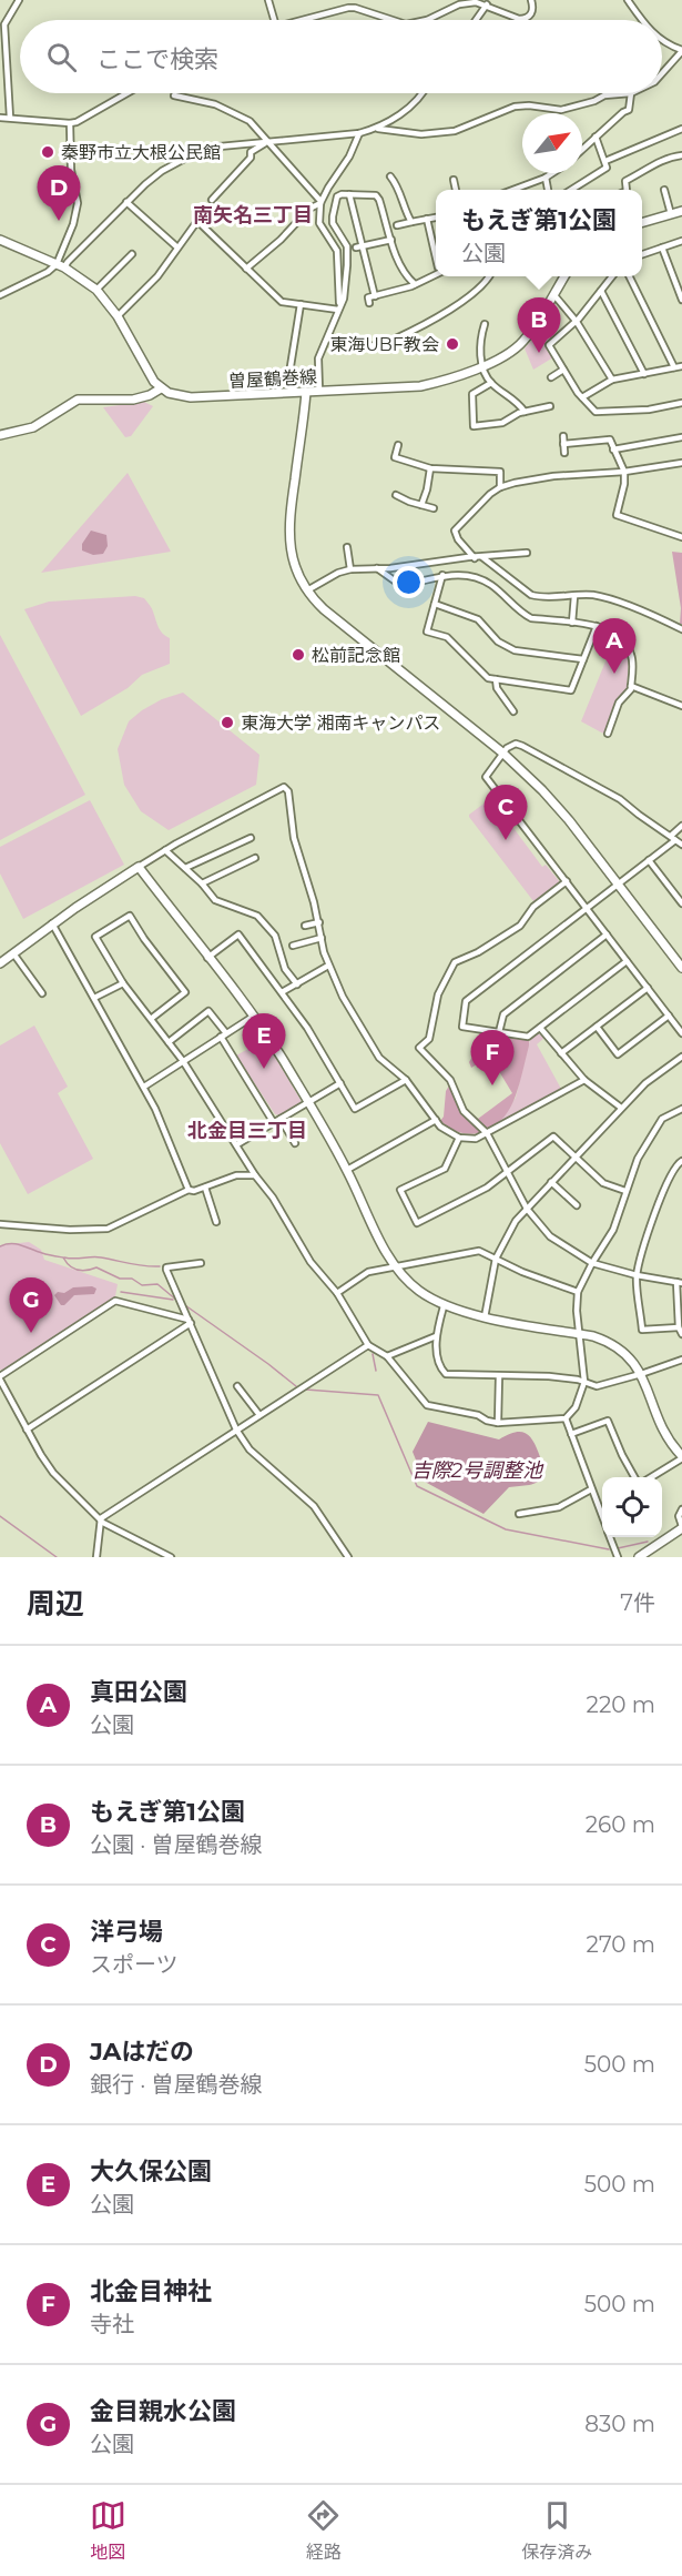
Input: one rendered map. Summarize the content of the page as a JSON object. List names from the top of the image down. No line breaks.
{"streets":{"street":["曽屋鶴巻線"]},"districts":["南矢名三丁目","北金目三丁目"],"water":["吉際2号調整池"],"places":["秦野市立大根公民館","東海UBF教会","松前記念館","東海大学 湘南キャンパス"],"north":"top right","page":{"search":"ここで検索","pins":["D","B","A","C","E","F","G"],"popup":["もえぎ第1公園","公園"],"heading":["周辺","7件"],"list":[{"mark":"A","name":"真田公園","note":"公園","value":"220 m"},{"mark":"B","name":"もえぎ第1公園","note":"公園 · 曽屋鶴巻線","value":"260 m"},{"mark":"C","name":"洋弓場","note":"スポーツ","value":"270 m"},{"mark":"D","name":"JAはだの","note":"銀行 · 曽屋鶴巻線","value":"500 m"},{"mark":"E","name":"大久保公園","note":"公園","value":"500 m"},{"mark":"F","name":"北金目神社","note":"寺社","value":"500 m"},{"mark":"G","name":"金目親水公園","note":"公園","value":"830 m"}],"nav":["地図","経路","保存済み"]}}
